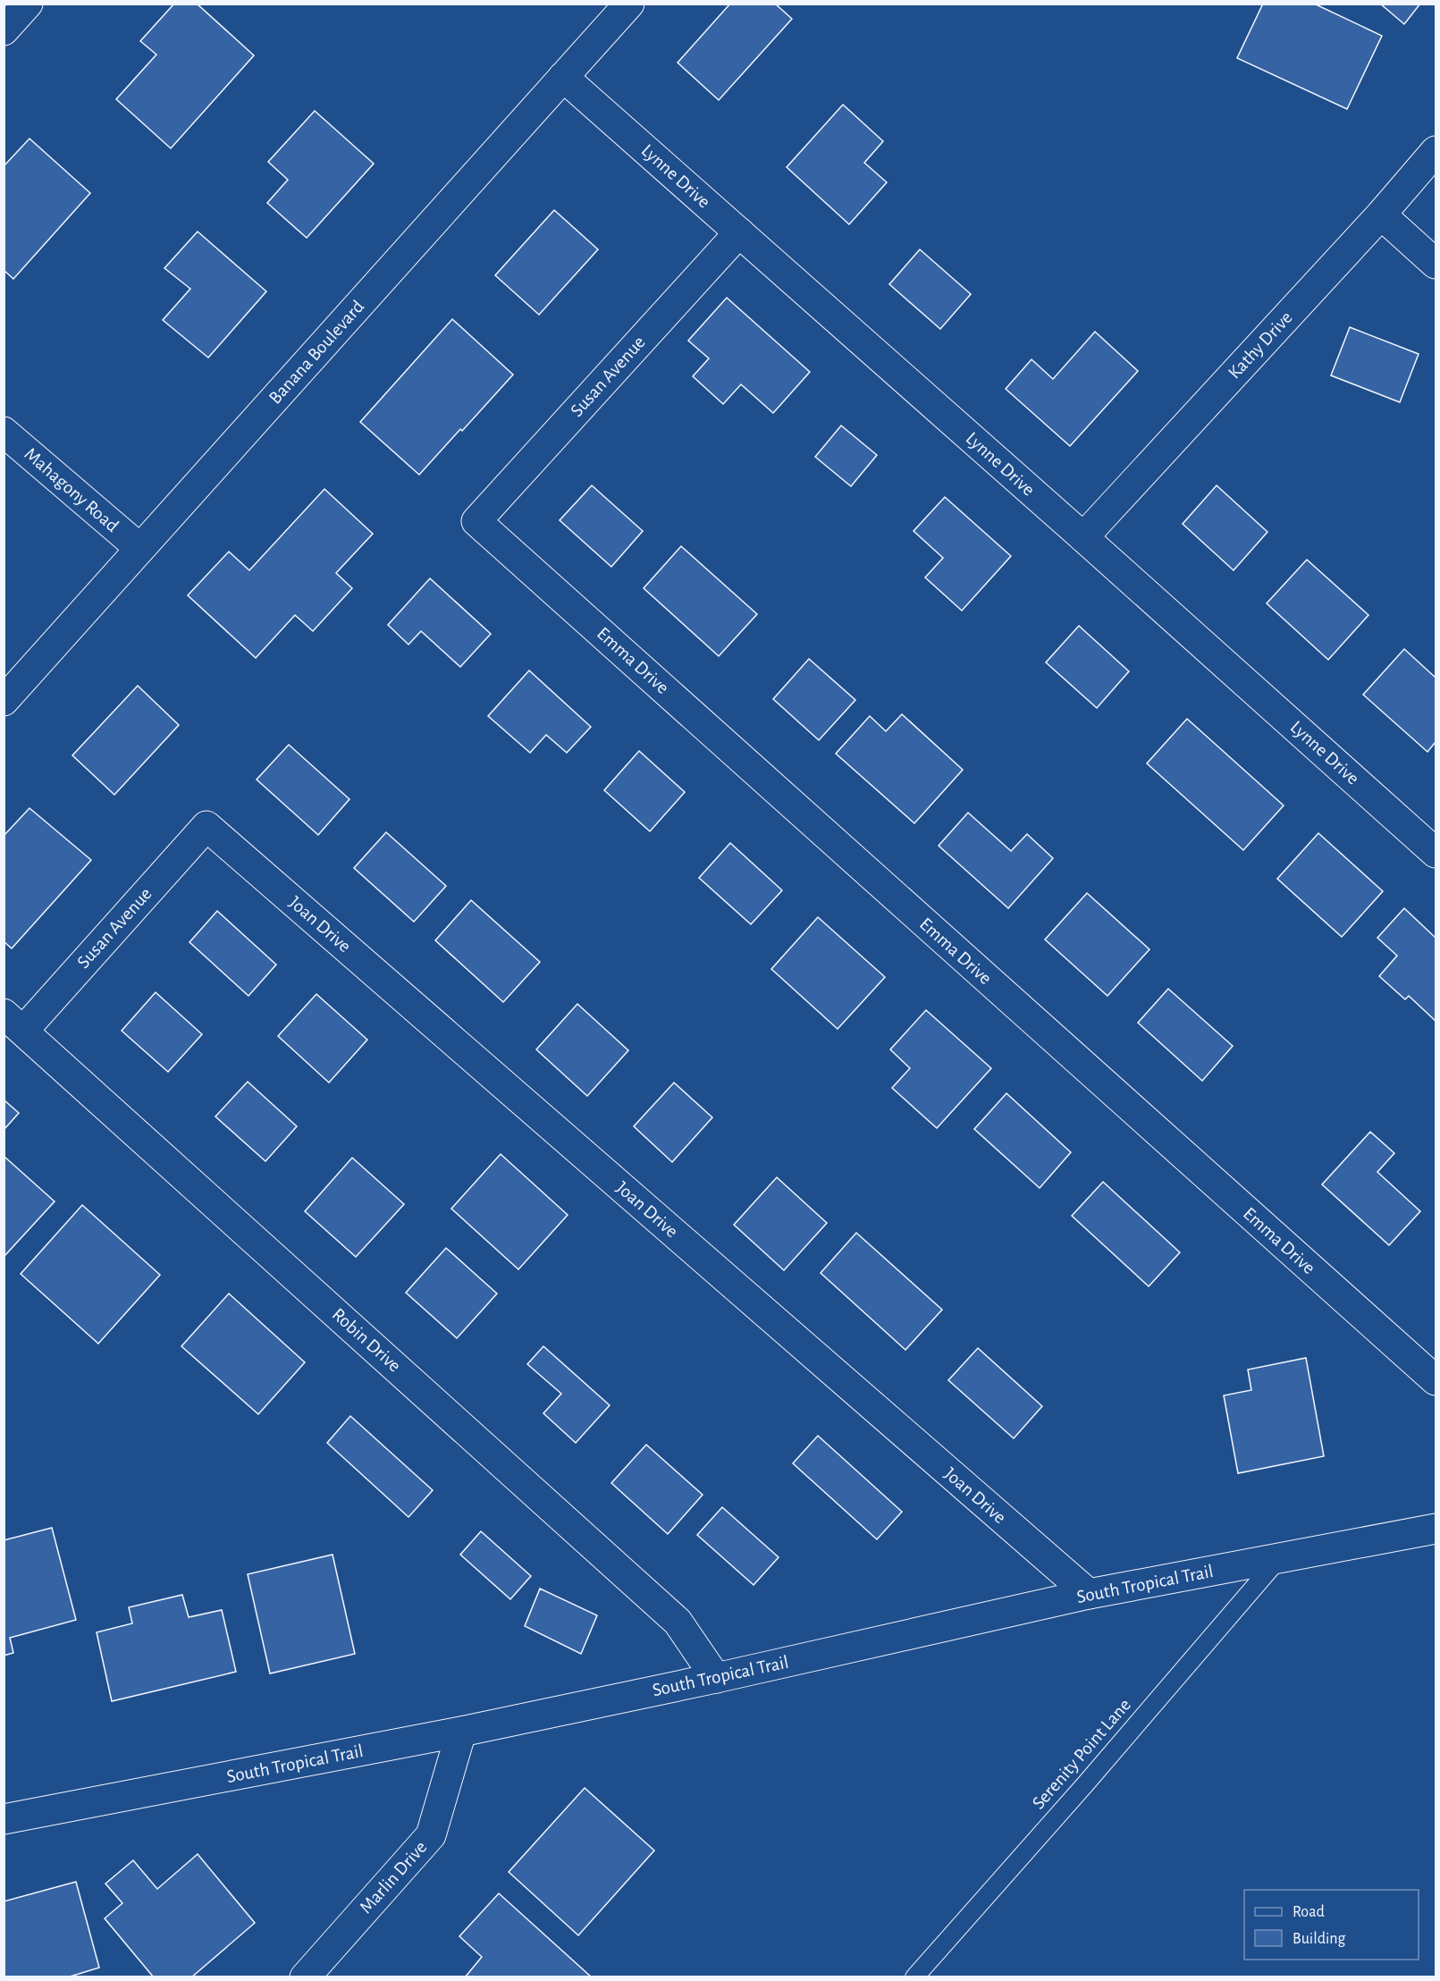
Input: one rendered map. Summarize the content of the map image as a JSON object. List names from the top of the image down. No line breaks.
{"streets":{"street":["Lynne Drive","Kathy Drive","Banana Boulevard","Susan Avenue","Mahagony Road","Emma Drive","Joan Drive","Robin Drive","South Tropical Trail","Marlin Drive"],"lane":["Serenity Point Lane"]},"crossings":[["Lynne Drive","Kathy Drive"],["Lynne Drive","Banana Boulevard"],["Lynne Drive","Susan Avenue"],["Banana Boulevard","Mahagony Road"],["Susan Avenue","Emma Drive"],["Susan Avenue","Joan Drive"],["Susan Avenue","Robin Drive"],["Joan Drive","South Tropical Trail"],["Robin Drive","South Tropical Trail"],["South Tropical Trail","Serenity Point Lane"],["South Tropical Trail","Marlin Drive"]],"legend":["Road","Building"]}
